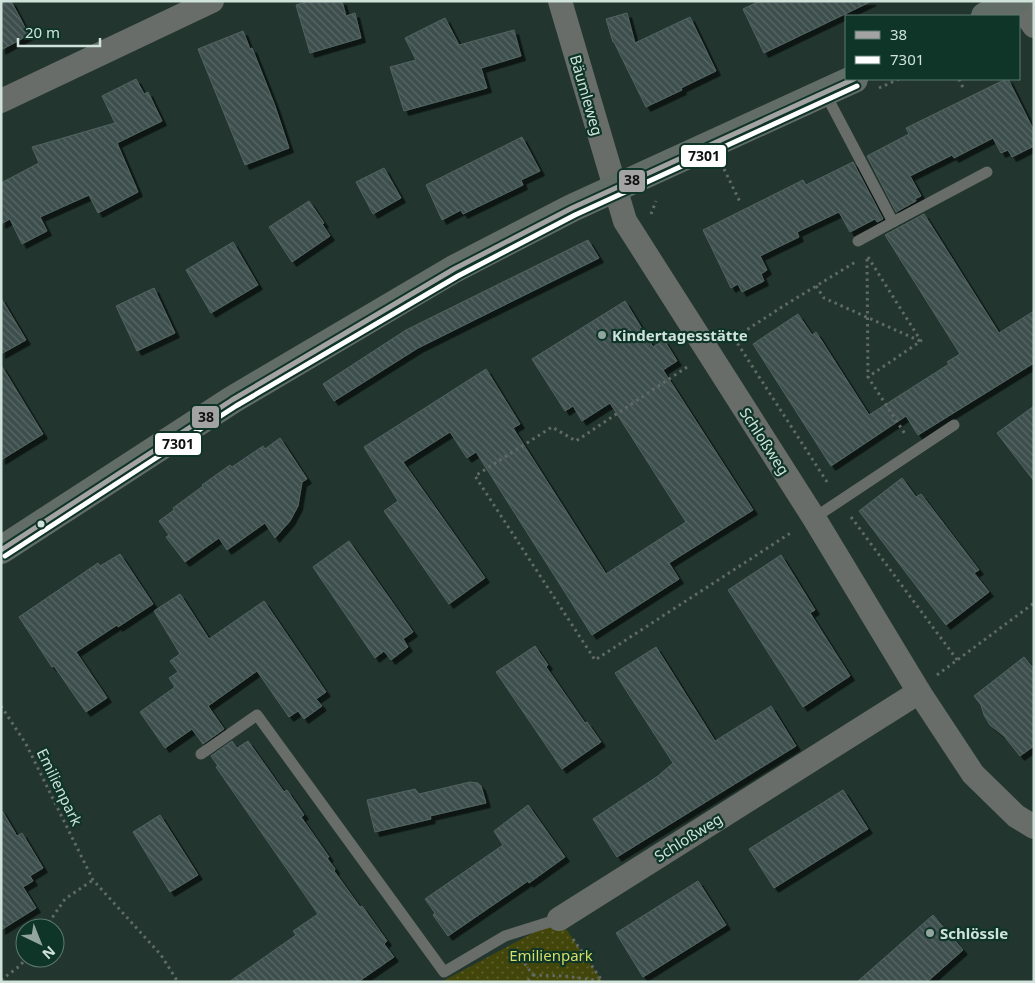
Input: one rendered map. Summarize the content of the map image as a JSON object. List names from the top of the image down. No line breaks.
{"streets":{"street":["Bäumleweg","Schloßweg"],"path":["Emilienpark"]},"crossings":[["Bäumleweg","Schloßweg"]],"parks":["Emilienpark"],"places":["Kindertagesstätte","Schlössle"],"lines":["transit line 38","transit line 7301"],"legend":["38","7301"],"scale_bar":"20 m","north":"bottom right"}
